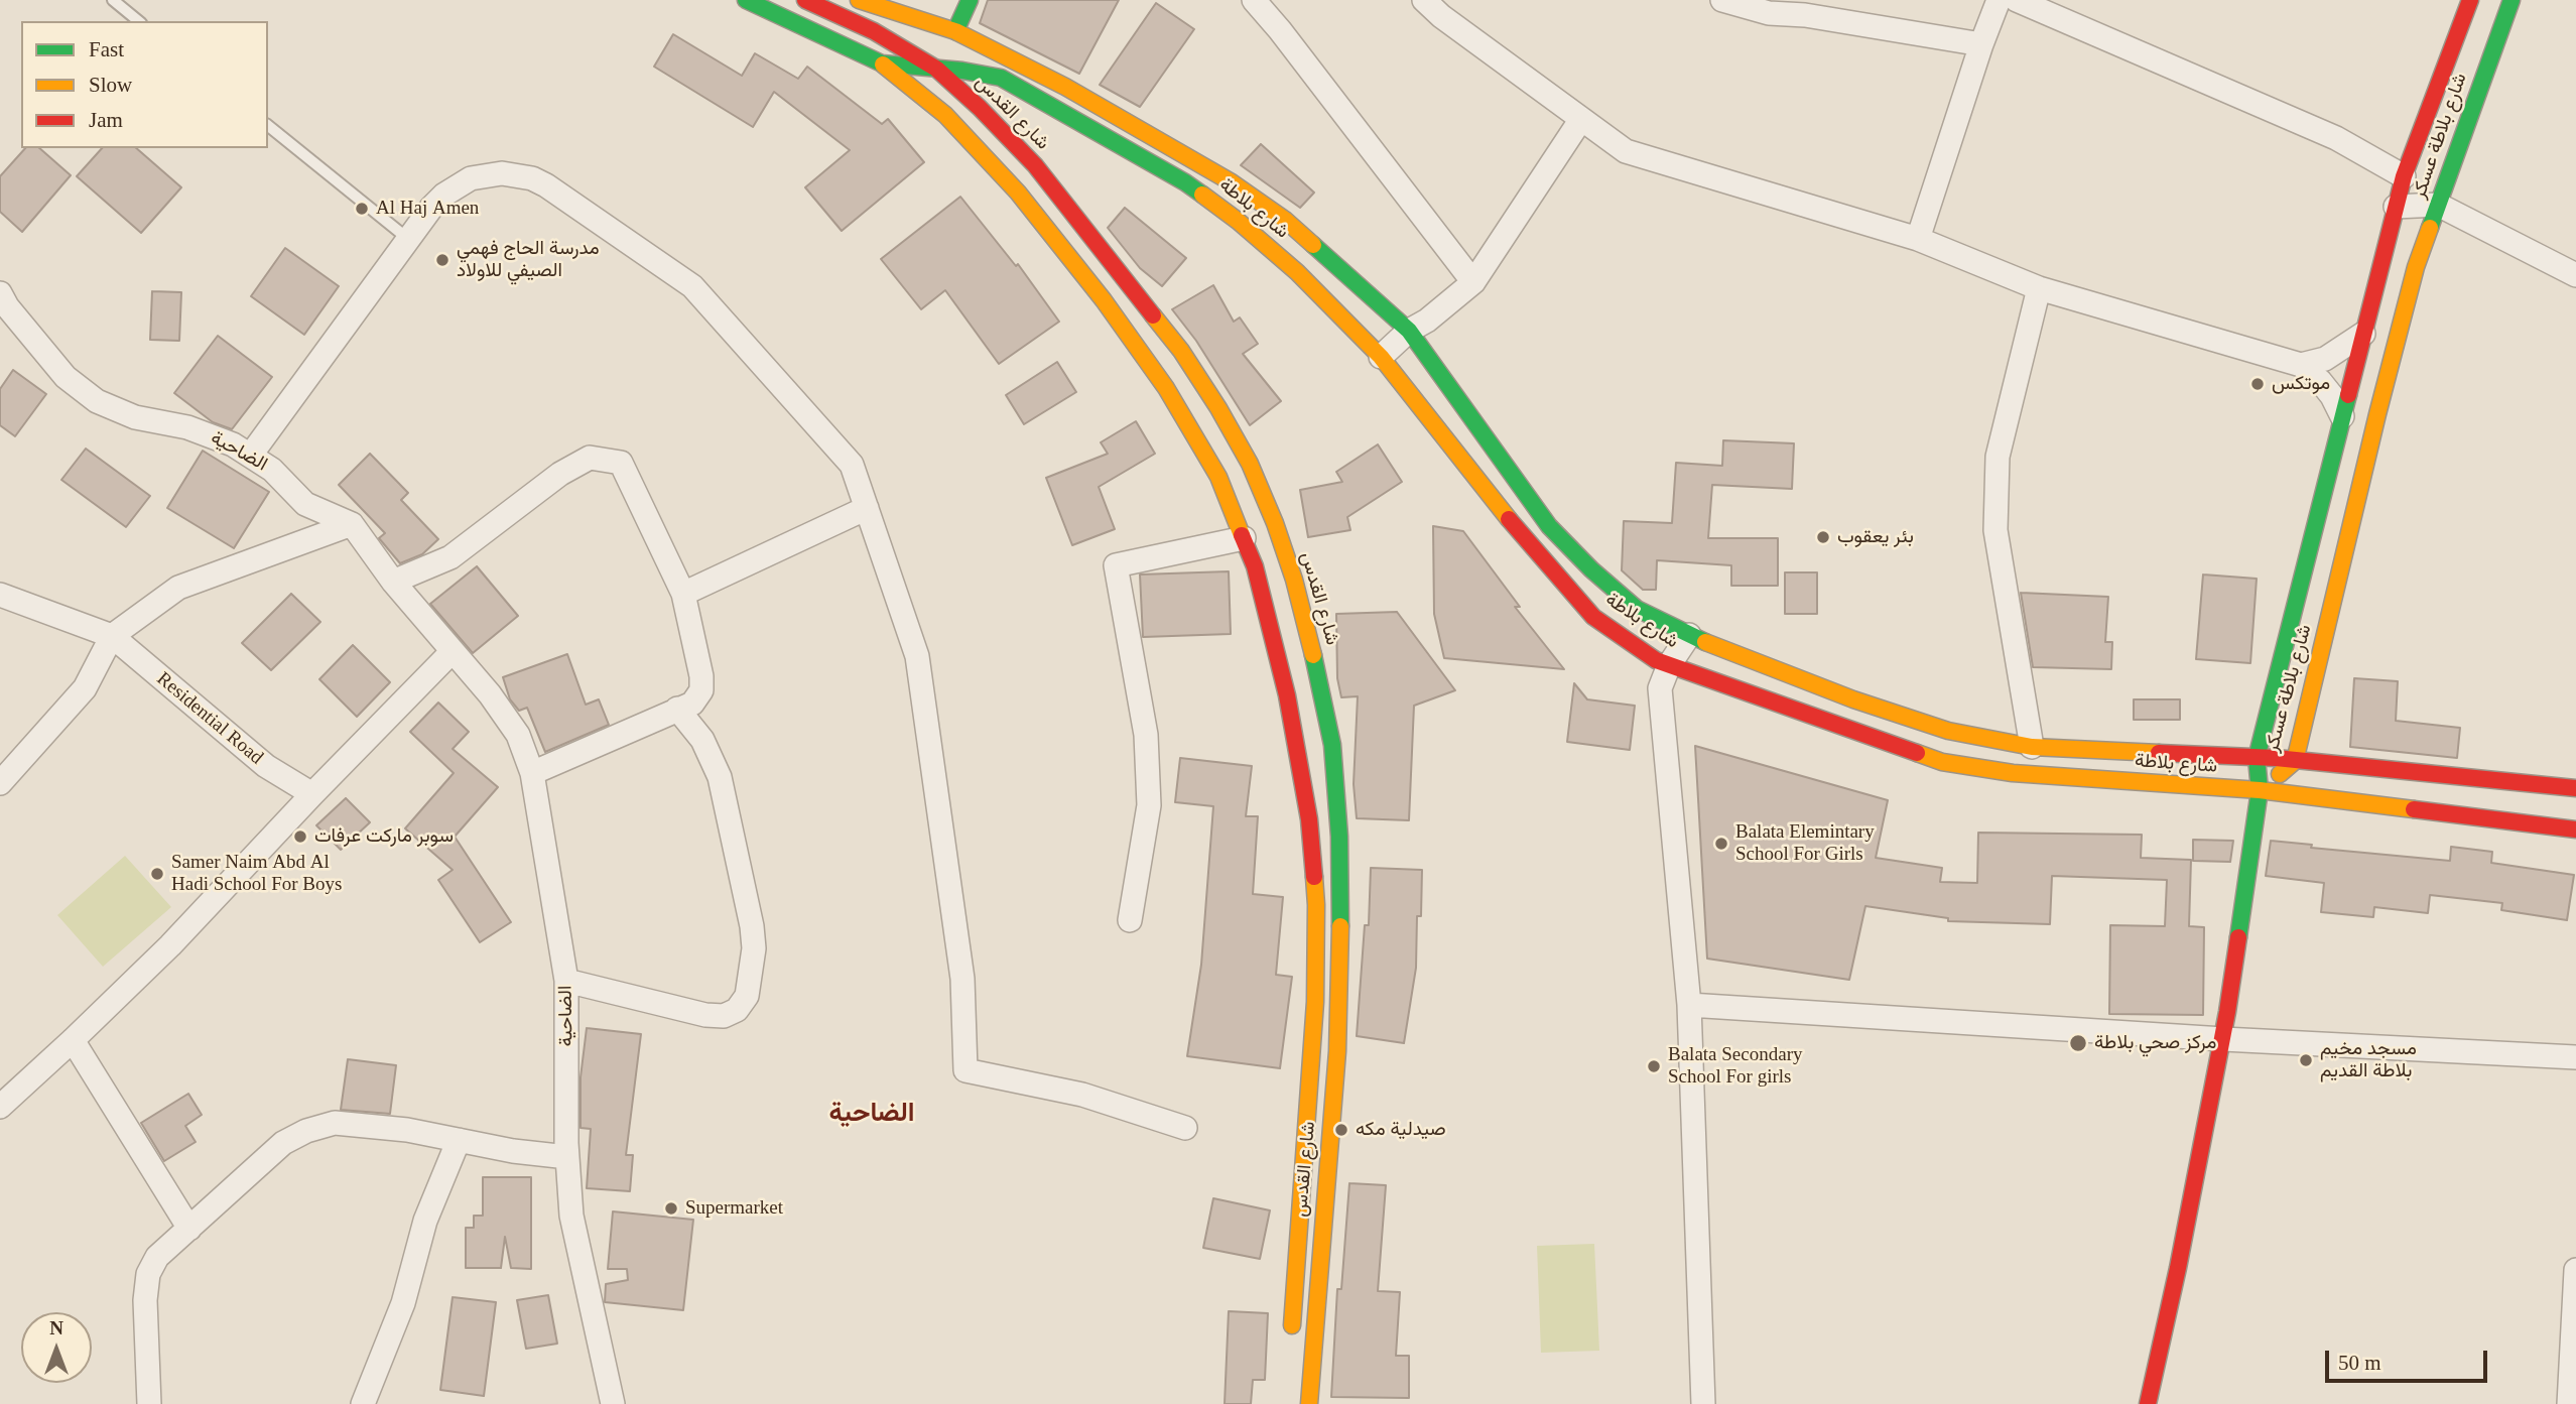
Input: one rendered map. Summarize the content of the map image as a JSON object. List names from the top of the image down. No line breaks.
{"streets":{"main road":["شارع القدس","شارع بلاطة عسكر","شارع بلاطة"],"street":["الضاحية","Residential Road"]},"crossings":[["شارع القدس","شارع بلاطة"],["شارع بلاطة عسكر","شارع بلاطة"]],"districts":["الضاحية"],"places":["Al Haj Amen","مدرسة الحاج فهمي الصيفي للاولاد","موتكس","بئر يعقوب","سوبر ماركت عرفات","Balata Elemintary School For Girls","Samer Naim Abd Al Hadi School For Boys","مركز صحي بلاطة","مسجد مخيم بلاطة القديم","Balata Secondary School For girls","صيدلية مكه","Supermarket"],"legend":["Fast","Slow","Jam"],"scale_bar":"50 m","north":"top"}
